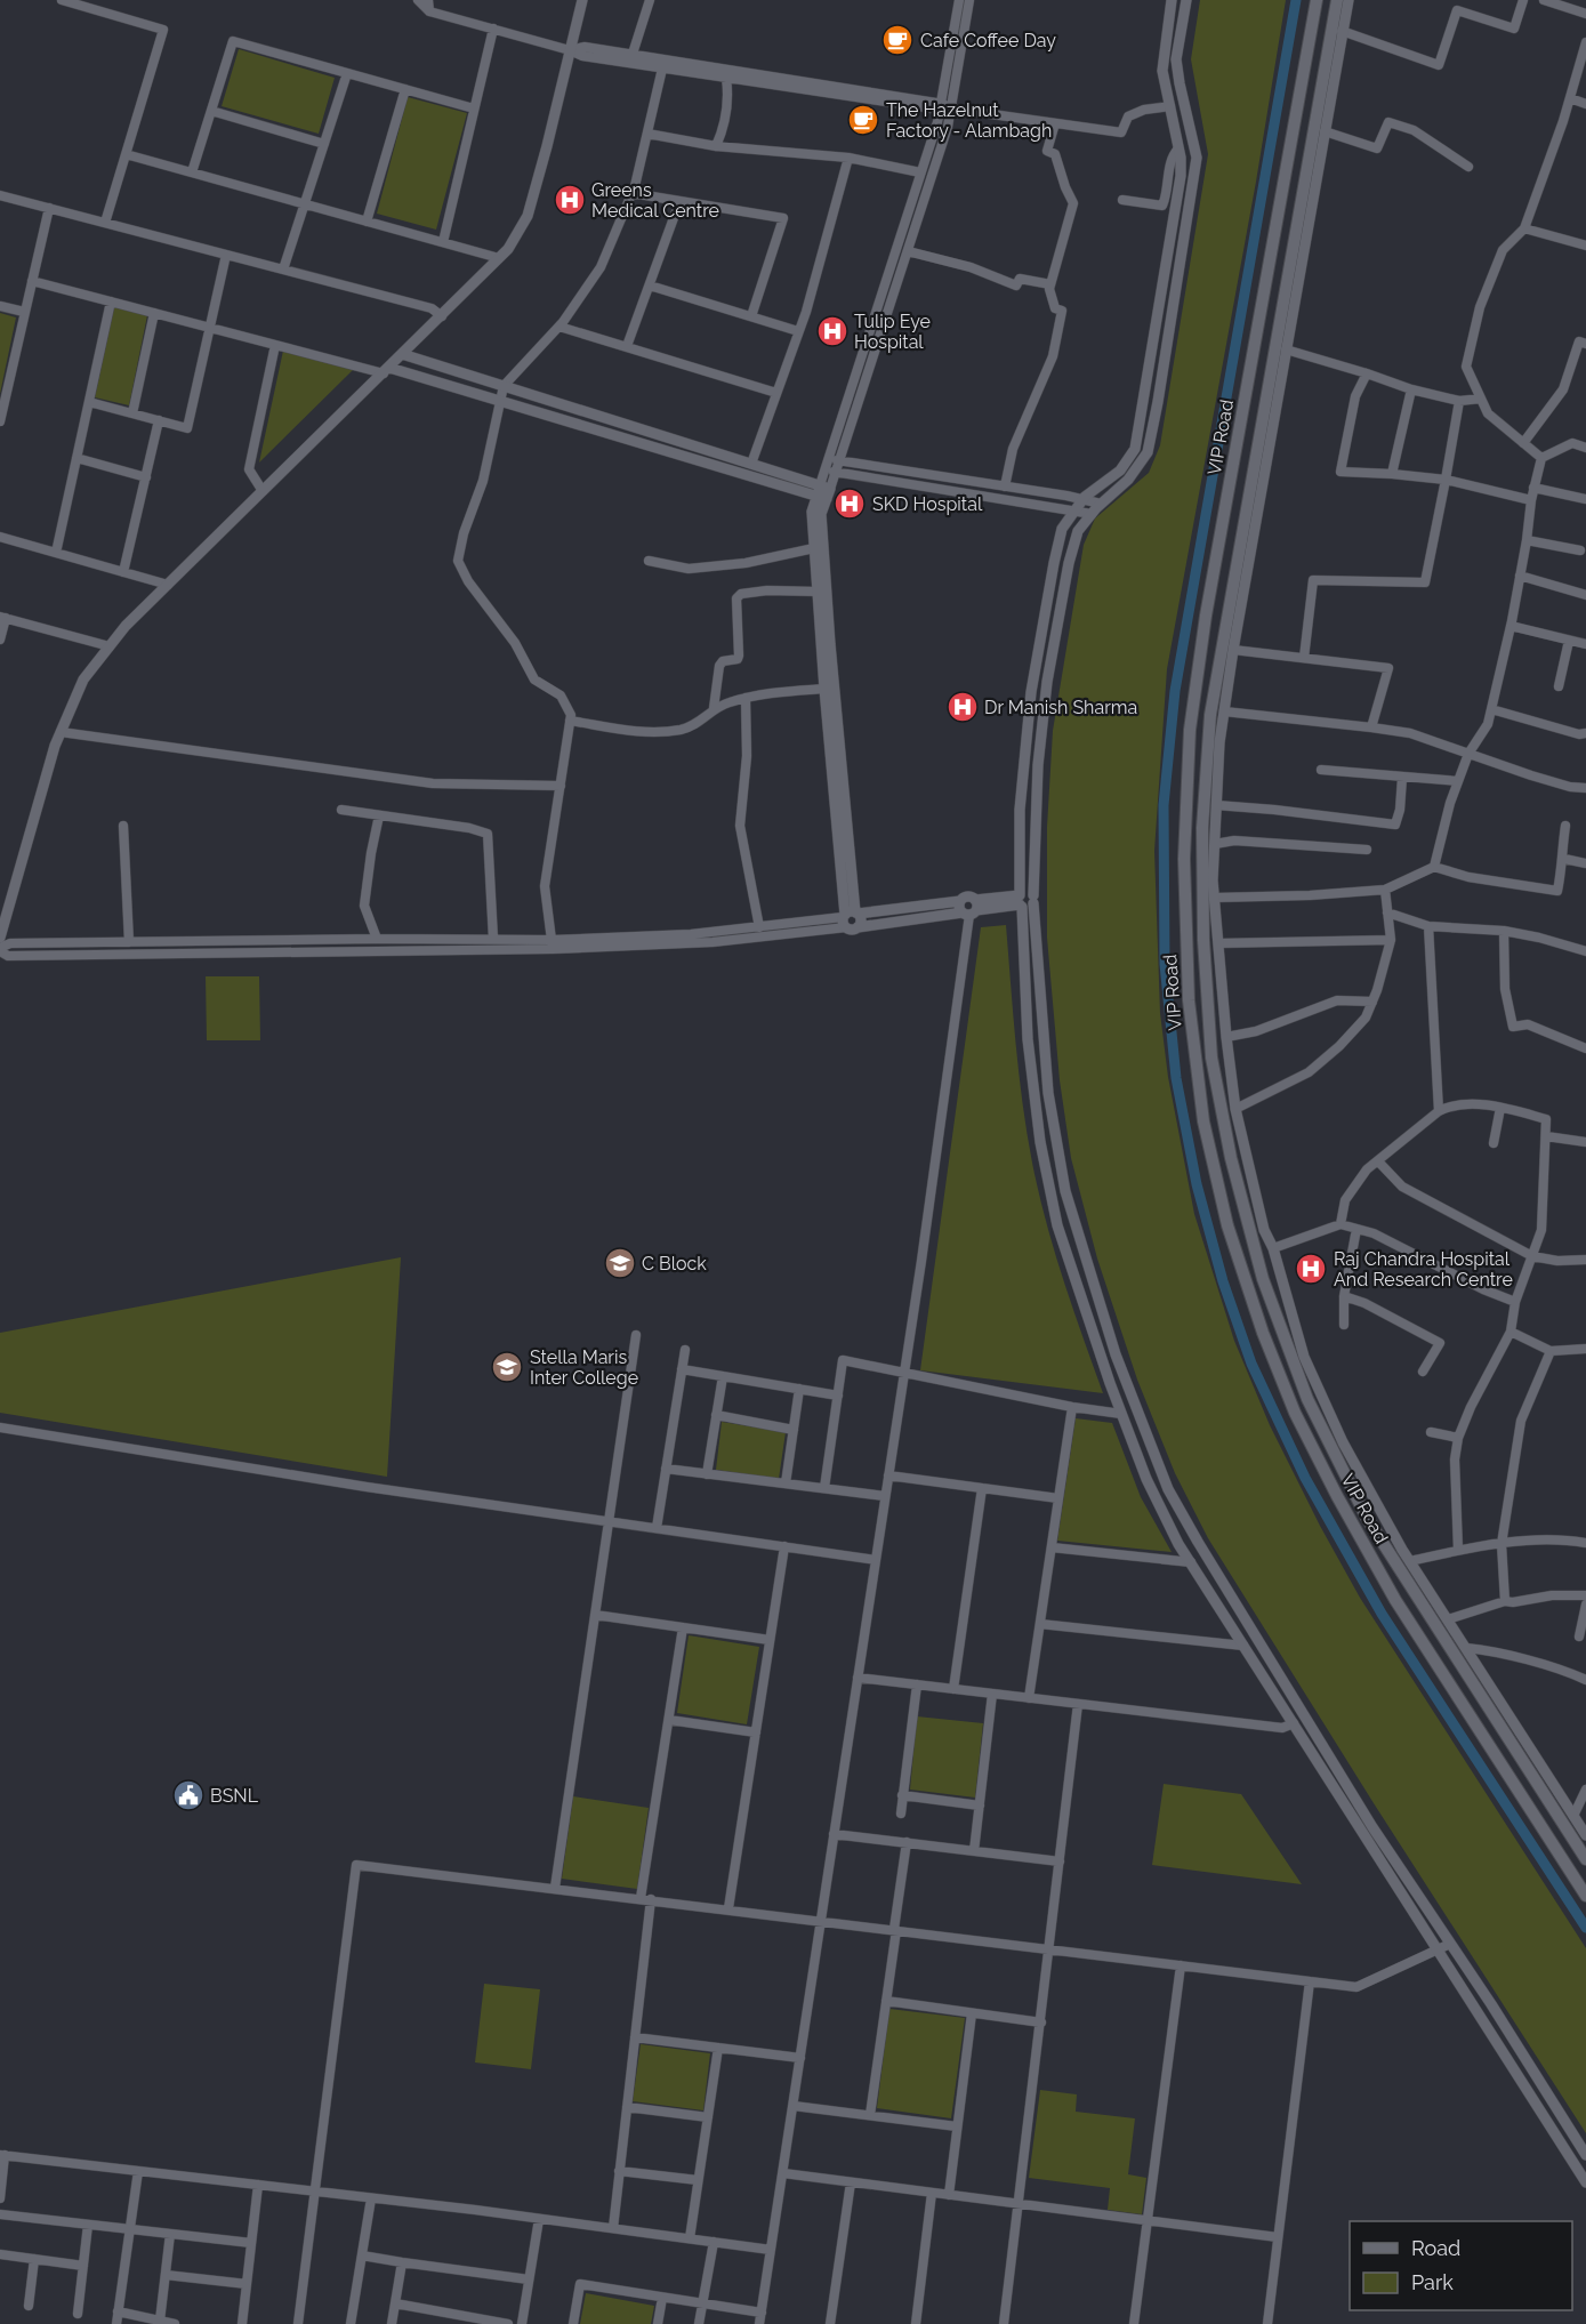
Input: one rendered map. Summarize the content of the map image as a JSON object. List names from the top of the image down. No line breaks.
{"streets":{"main road":["VIP Road"]},"places":{"cafe":["Cafe Coffee Day","The Hazelnut Factory - Alambagh"],"hospital":["Greens Medical Centre","Tulip Eye Hospital","SKD Hospital","Dr Manish Sharma","Raj Chandra Hospital And Research Centre"],"school or university":["C Block","Stella Maris Inter College"],"public building":["BSNL"]},"legend":["Road","Park"]}
